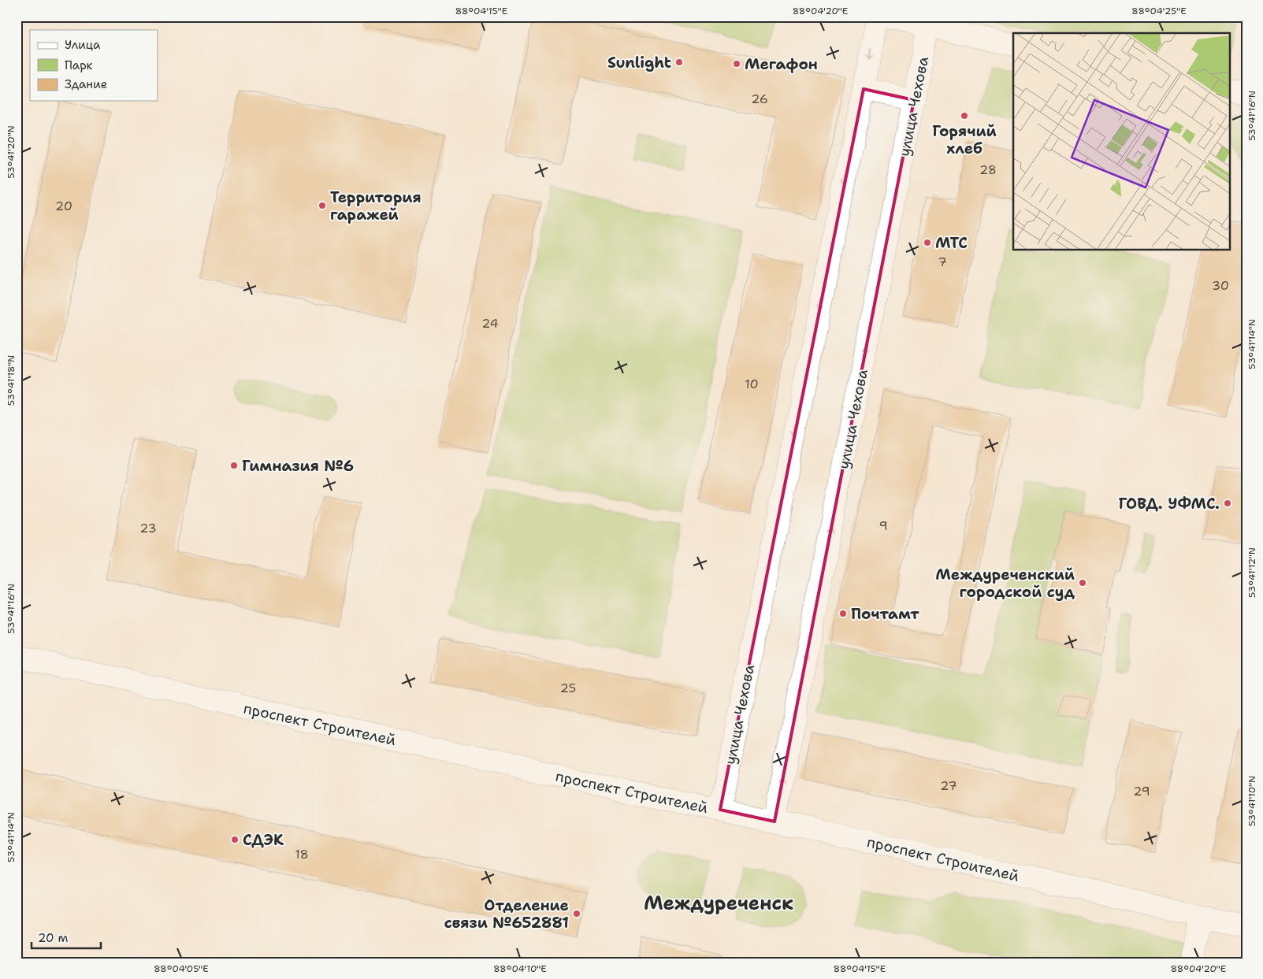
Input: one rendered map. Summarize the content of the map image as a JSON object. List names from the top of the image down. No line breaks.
{"streets":{"street":["улица Чехова","проспект Строителей"]},"crossings":[["улица Чехова","проспект Строителей"]],"districts":["Междуреченск"],"places":["Sunlight","Мегафон","Горячий хлеб","Территория гаражей","МТС","Гимназия №6","ГОВД. УФМС.","Междуреченский городской суд","Почтамт","СДЭК","Отделение связи №652881"],"house_numbers":["26","28","20","7","30","24","10","9","23","25","27","29","18"],"legend":["Улица","Парк","Здание"],"scale_bar":"20 m","coordinates":["88°04'15\"E","88°04'20\"E","88°04'25\"E","53°41'16\"N","53°41'20\"N","53°41'14\"N","53°41'18\"N","53°41'12\"N","53°41'10\"N","88°04'05\"E","88°04'10\"E"]}
